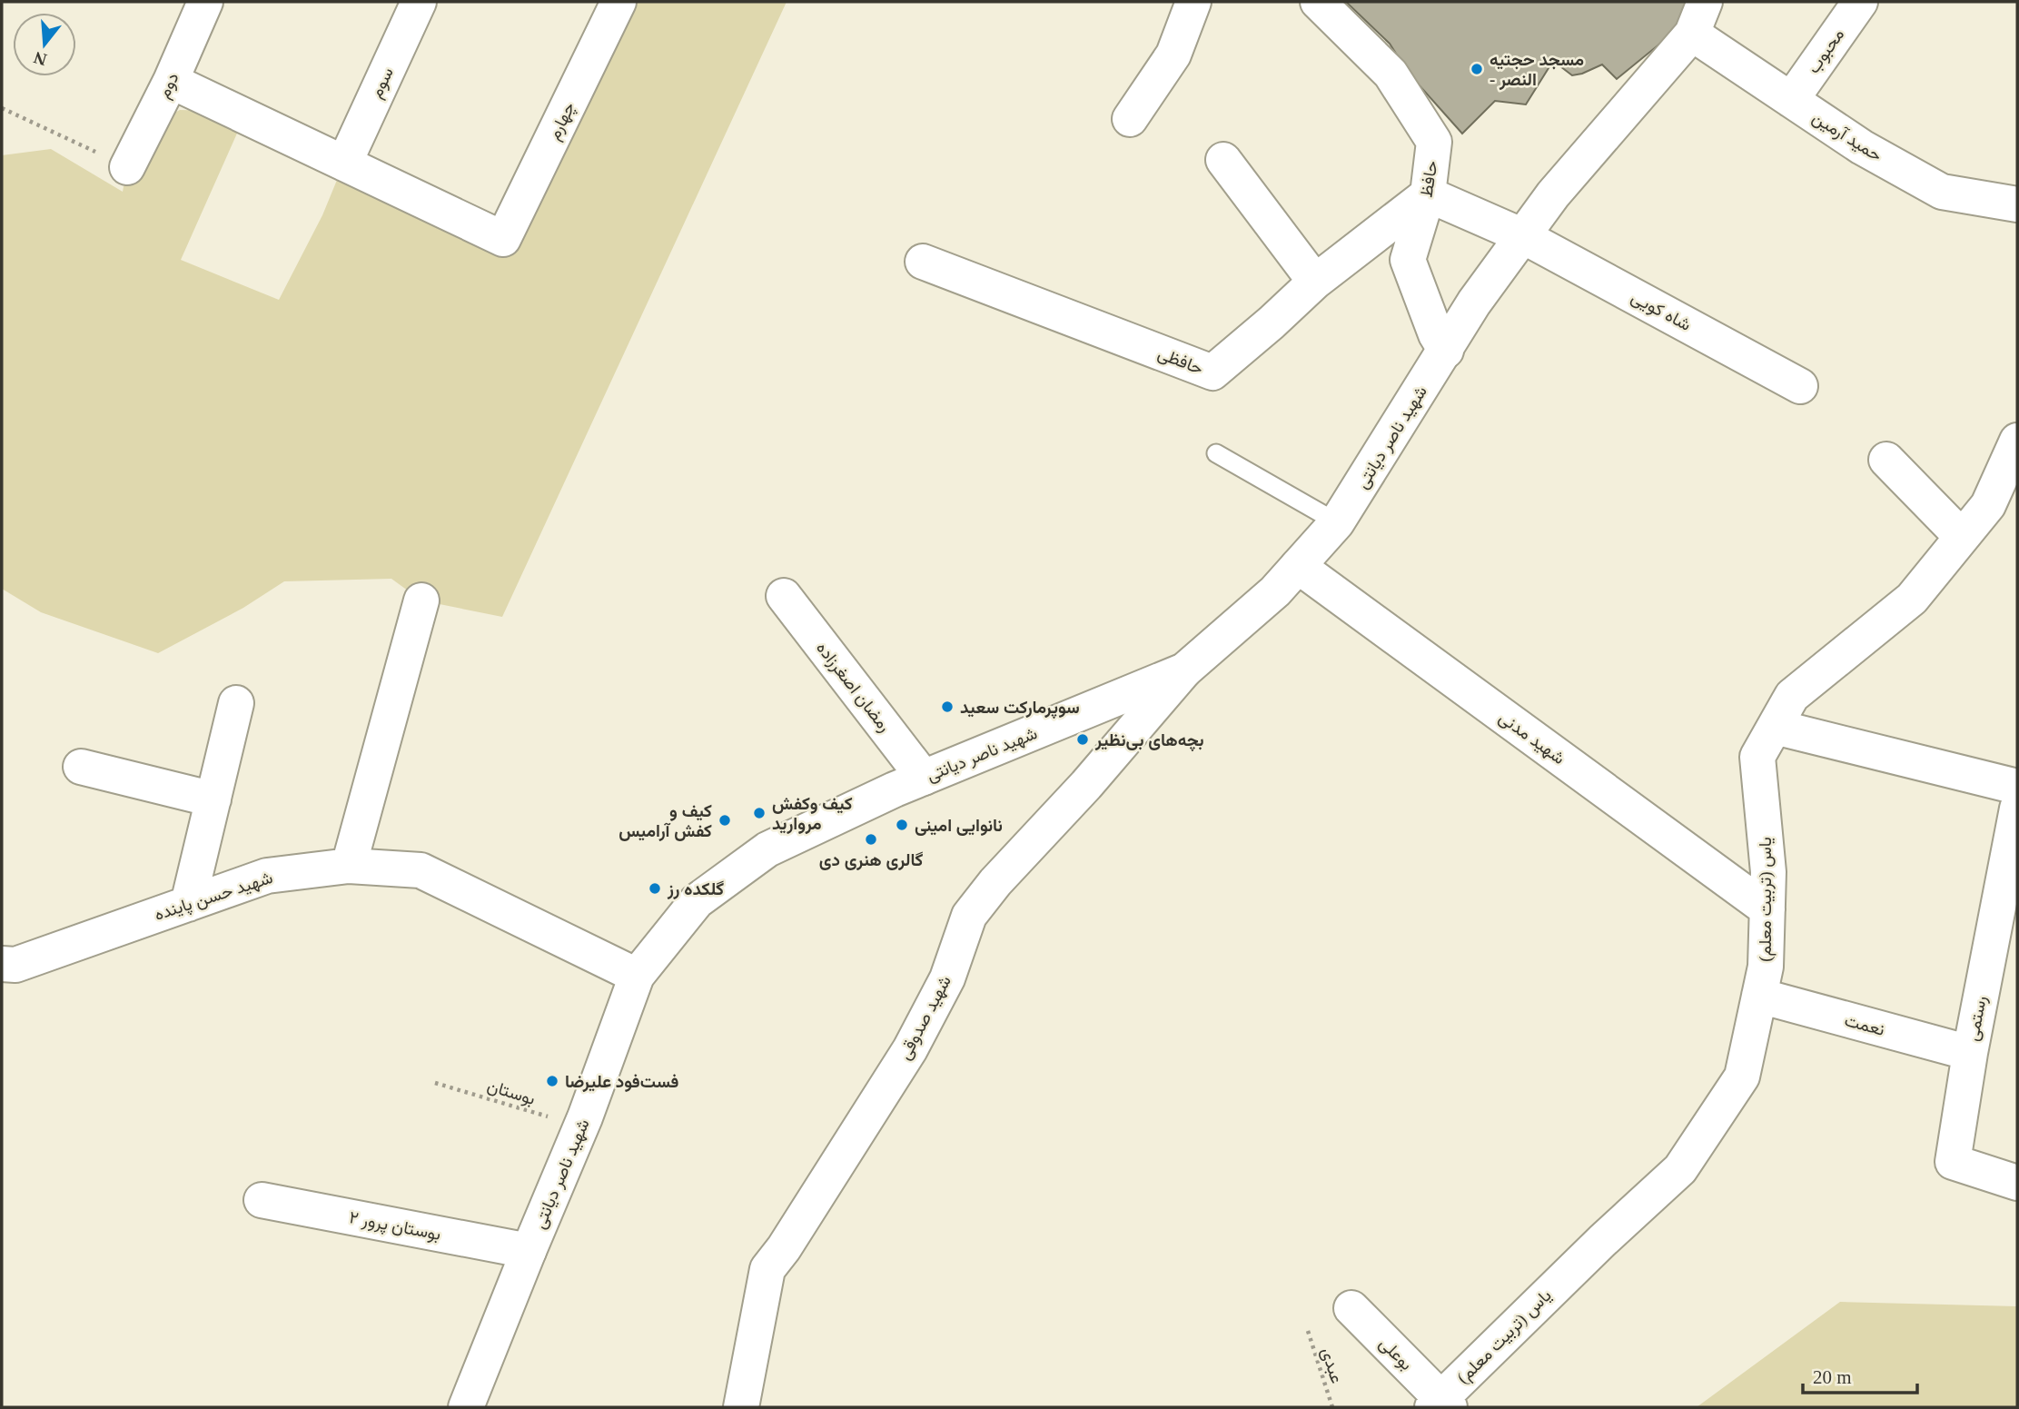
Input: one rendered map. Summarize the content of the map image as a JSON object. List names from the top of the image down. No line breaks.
{"streets":{"street":["محبوب","سوم","دوم","چهارم","حمید آرمین","حافظ","شاه کویی","حافظی","شهید ناصر دیانتی","رمضان اصغرزاده","شهید مدنی","شهید حسن پاینده","یاس (تربیت معلم)","شهید صدوقی","رستمی","نعمت","بوستان پرور ۲","بوعلی"],"path":["بوستان","عبدی"]},"crossings":[["محبوب","حمید آرمین"],["سوم","چهارم"],["حمید آرمین","شهید ناصر دیانتی"],["حافظ","شاه کویی"],["حافظ","حافظی"],["حافظ","شهید ناصر دیانتی"],["شاه کویی","حافظی"],["شاه کویی","شهید ناصر دیانتی"],["شهید ناصر دیانتی","رمضان اصغرزاده"],["شهید ناصر دیانتی","شهید مدنی"],["شهید ناصر دیانتی","شهید حسن پاینده"],["شهید ناصر دیانتی","شهید صدوقی"],["شهید ناصر دیانتی","بوستان"],["شهید ناصر دیانتی","بوستان پرور ۲"],["شهید مدنی","یاس (تربیت معلم)"],["یاس (تربیت معلم)","نعمت"],["یاس (تربیت معلم)","بوعلی"],["رستمی","نعمت"]],"places":["مسجد حجتیه - النصر","سوپرمارکت سعید","بچه‌های بی‌نظیر","کیف و‌کفش مروارید","کیف و‌ کفش آرامیس","نانوایی امینی","گالری هنری دی","گلکده رز","فست‌فود علیرضا"],"scale_bar":"20 m","north":"bottom"}
